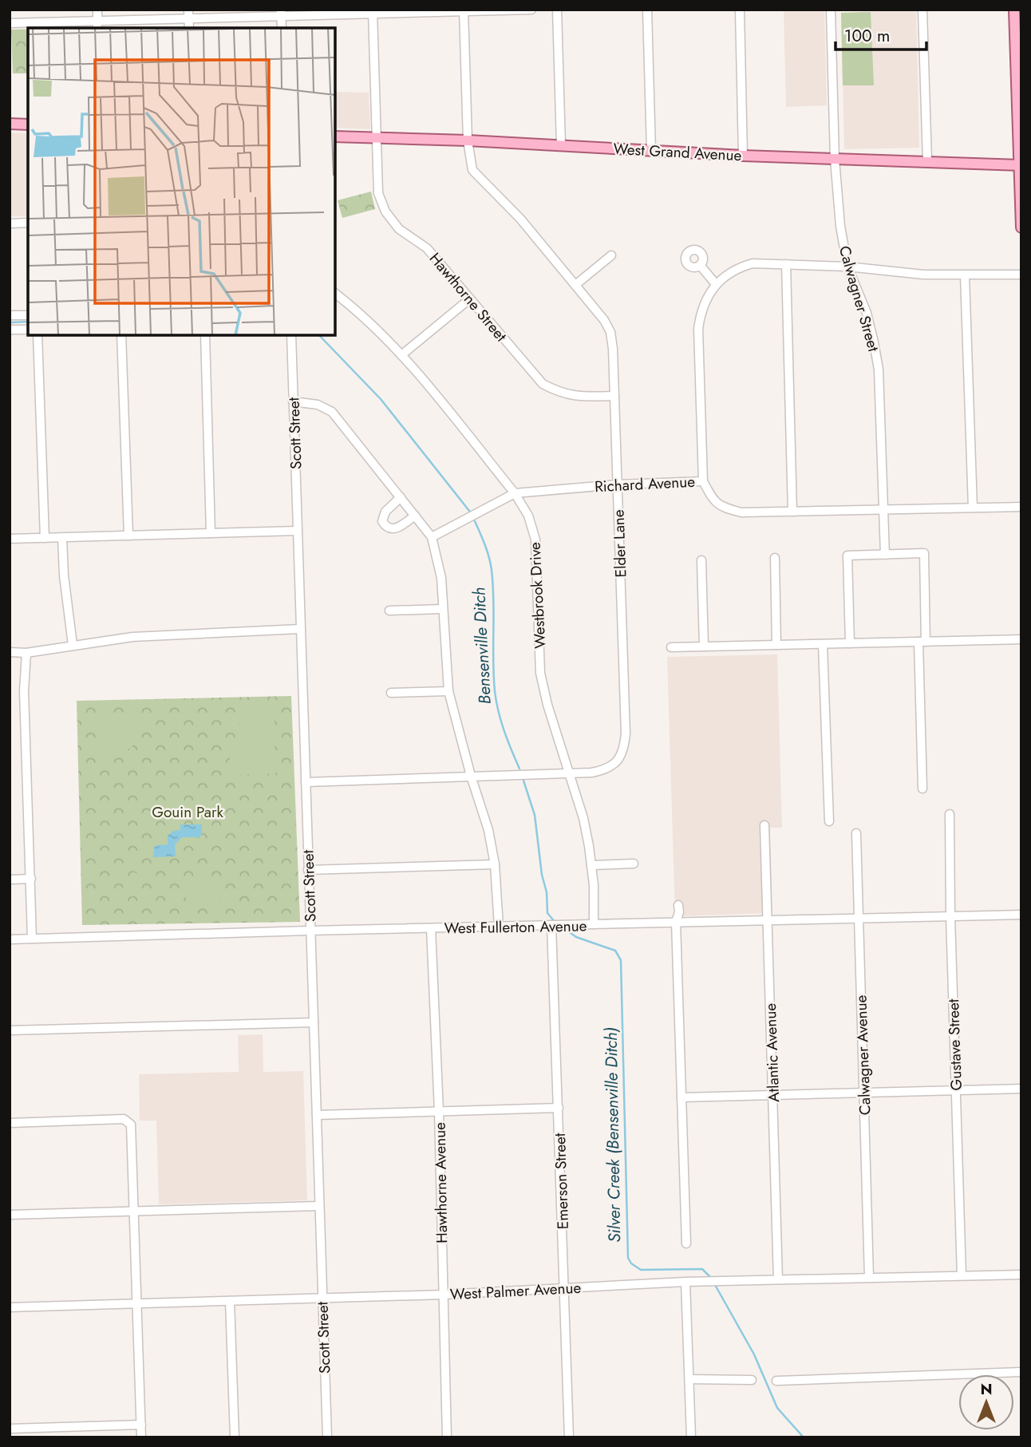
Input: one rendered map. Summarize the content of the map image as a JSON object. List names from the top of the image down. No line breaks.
{"streets":{"main road":["West Grand Avenue"],"street":["Hawthorne Street","Calwagner Street","Scott Street","Richard Avenue","Elder Lane","Westbrook Drive","West Fullerton Avenue","Gustave Street","Atlantic Avenue","Calwagner Avenue","Emerson Street","Hawthorne Avenue","West Palmer Avenue"]},"crossings":[["West Grand Avenue","Hawthorne Street"],["West Grand Avenue","Calwagner Street"],["West Grand Avenue","Elder Lane"],["Hawthorne Street","Elder Lane"],["Calwagner Street","Richard Avenue"],["Scott Street","Elder Lane"],["Scott Street","West Fullerton Avenue"],["Scott Street","West Palmer Avenue"],["Richard Avenue","Elder Lane"],["Richard Avenue","Westbrook Drive"],["Elder Lane","Westbrook Drive"],["Westbrook Drive","West Fullerton Avenue"],["West Fullerton Avenue","Gustave Street"],["West Fullerton Avenue","Atlantic Avenue"],["West Fullerton Avenue","Calwagner Avenue"],["West Fullerton Avenue","Emerson Street"],["West Fullerton Avenue","Hawthorne Avenue"],["Gustave Street","West Palmer Avenue"],["Atlantic Avenue","West Palmer Avenue"],["Calwagner Avenue","West Palmer Avenue"],["Emerson Street","West Palmer Avenue"],["Hawthorne Avenue","West Palmer Avenue"]],"water":["Bensenville Ditch","Silver Creek (Bensenville Ditch)"],"parks":["Gouin Park"],"scale_bar":"100 m","north":"top"}
